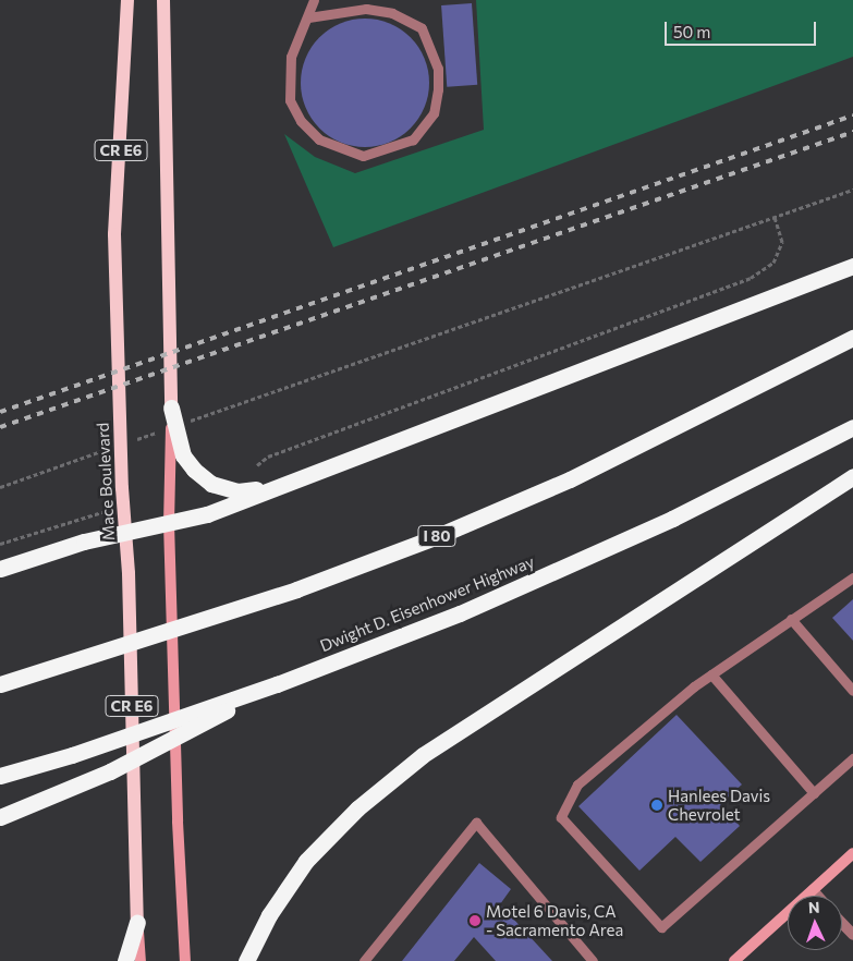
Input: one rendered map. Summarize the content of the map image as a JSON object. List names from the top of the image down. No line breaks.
{"streets":{"highway":["I 80","Dwight D. Eisenhower Highway"],"main road":["CR E6","Mace Boulevard"]},"places":["Hanlees Davis Chevrolet","Motel 6 Davis, CA - Sacramento Area"],"scale_bar":"50 m","north":"top"}
